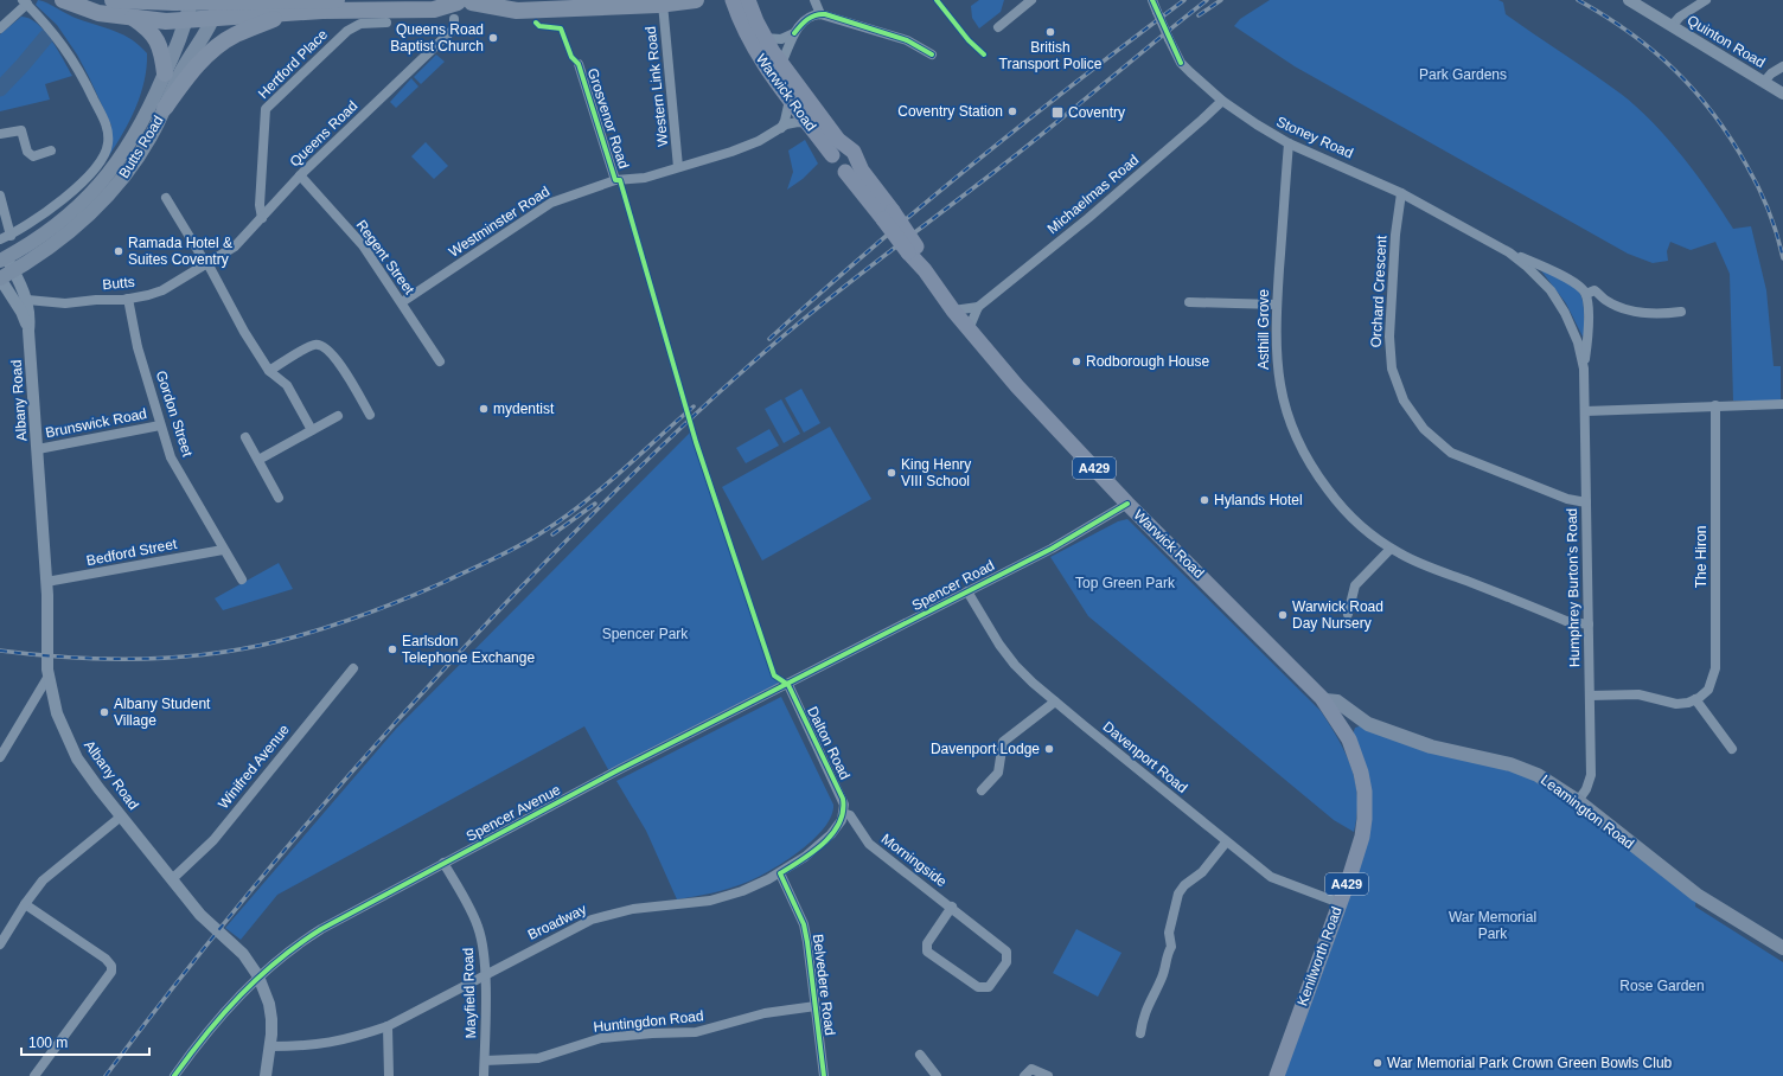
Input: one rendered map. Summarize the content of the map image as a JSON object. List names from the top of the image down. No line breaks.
{"streets":{"main road":["Warwick Road","Butts Road","A429","Leamington Road","Kenilworth Road"],"street":["Quinton Road","Hertford Place","Western Link Road","Grosvenor Road","Queens Road","Stoney Road","Michaelmas Road","Westminster Road","Regent Street","Butts","Orchard Crescent","Asthill Grove","Albany Road","Gordon Street","Brunswick Road","Bedford Street","The Hiron","Spencer Road","Humphrey Burton's Road","Dalton Road","Davenport Road","Winifred Avenue","Spencer Avenue","Morningside","Broadway","Belvedere Road","Mayfield Road","Huntingdon Road"]},"crossings":[["Hertford Place","Queens Road"],["Western Link Road","Westminster Road"],["Warwick Road","Michaelmas Road"],["Warwick Road","Westminster Road"],["Warwick Road","Spencer Road"],["Warwick Road","Leamington Road"],["Warwick Road","Kenilworth Road"],["Grosvenor Road","Westminster Road"],["Queens Road","Regent Street"],["Queens Road","Butts"],["Stoney Road","Michaelmas Road"],["Stoney Road","Orchard Crescent"],["Stoney Road","Asthill Grove"],["Stoney Road","Humphrey Burton's Road"],["Butts Road","Albany Road"],["Westminster Road","Regent Street"],["Butts","Albany Road"],["Butts","Gordon Street"],["Orchard Crescent","Humphrey Burton's Road"],["Asthill Grove","Humphrey Burton's Road"],["Albany Road","Brunswick Road"],["Albany Road","Bedford Street"],["Albany Road","Winifred Avenue"],["Albany Road","Spencer Avenue"],["Albany Road","Broadway"],["Gordon Street","Brunswick Road"],["Gordon Street","Bedford Street"],["Spencer Road","Dalton Road"],["Spencer Road","Davenport Road"],["Spencer Road","Spencer Avenue"],["Humphrey Burton's Road","Leamington Road"],["Dalton Road","Spencer Avenue"],["Dalton Road","Morningside"],["Dalton Road","Broadway"],["Davenport Road","Kenilworth Road"],["Leamington Road","Kenilworth Road"],["Spencer Avenue","Mayfield Road"],["Morningside","Broadway"],["Broadway","Belvedere Road"],["Broadway","Mayfield Road"],["Belvedere Road","Huntingdon Road"],["Mayfield Road","Huntingdon Road"]],"parks":["Park Gardens","Top Green Park","Spencer Park","War Memorial Park","Rose Garden"],"places":{"other":["British Transport Police","Queens Road Baptist Church","Coventry Station","Ramada Hotel & Suites Coventry","Rodborough House","mydentist","King Henry VIII School","Hylands Hotel","Warwick Road Day Nursery","Earlsdon Telephone Exchange","Albany Student Village","Davenport Lodge","War Memorial Park Crown Green Bowls Club"],"transit":["Coventry"]},"scale_bar":"100 m"}
